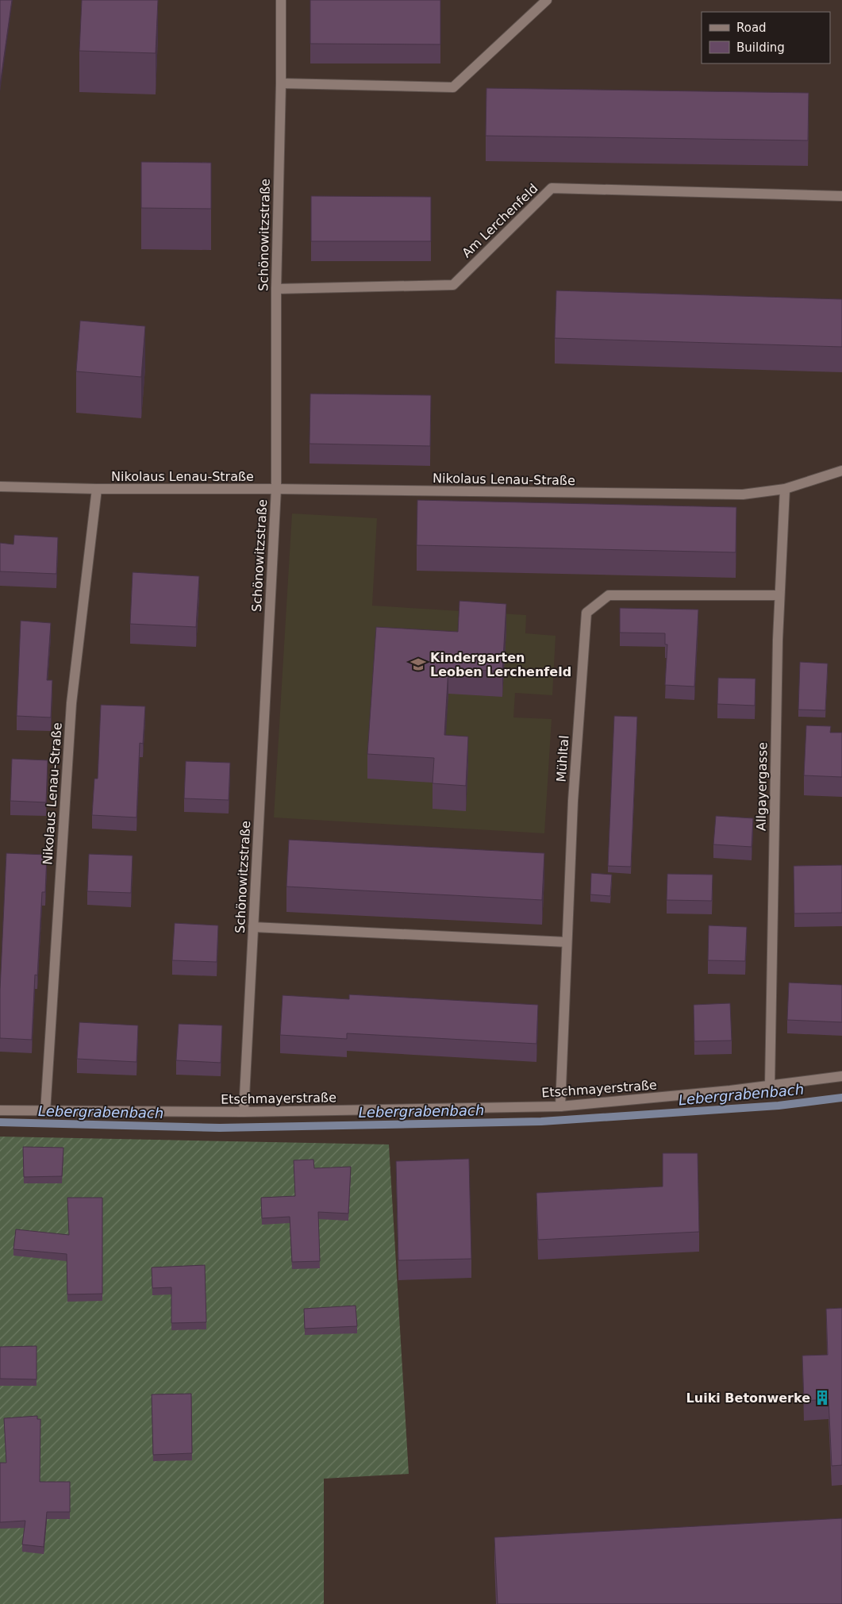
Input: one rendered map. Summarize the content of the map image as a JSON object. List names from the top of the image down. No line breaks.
{"streets":{"street":["Am Lerchenfeld","Schönowitzstraße","Nikolaus Lenau-Straße","Mühltal","Allgayergasse","Etschmayerstraße"]},"crossings":[["Am Lerchenfeld","Schönowitzstraße"],["Schönowitzstraße","Nikolaus Lenau-Straße"],["Schönowitzstraße","Etschmayerstraße"],["Nikolaus Lenau-Straße","Allgayergasse"],["Nikolaus Lenau-Straße","Etschmayerstraße"],["Mühltal","Allgayergasse"],["Mühltal","Etschmayerstraße"],["Allgayergasse","Etschmayerstraße"]],"water":["Lebergrabenbach"],"places":{"school or university":["Kindergarten Leoben Lerchenfeld"],"building":["Luiki Betonwerke"]},"legend":["Road","Building"]}
